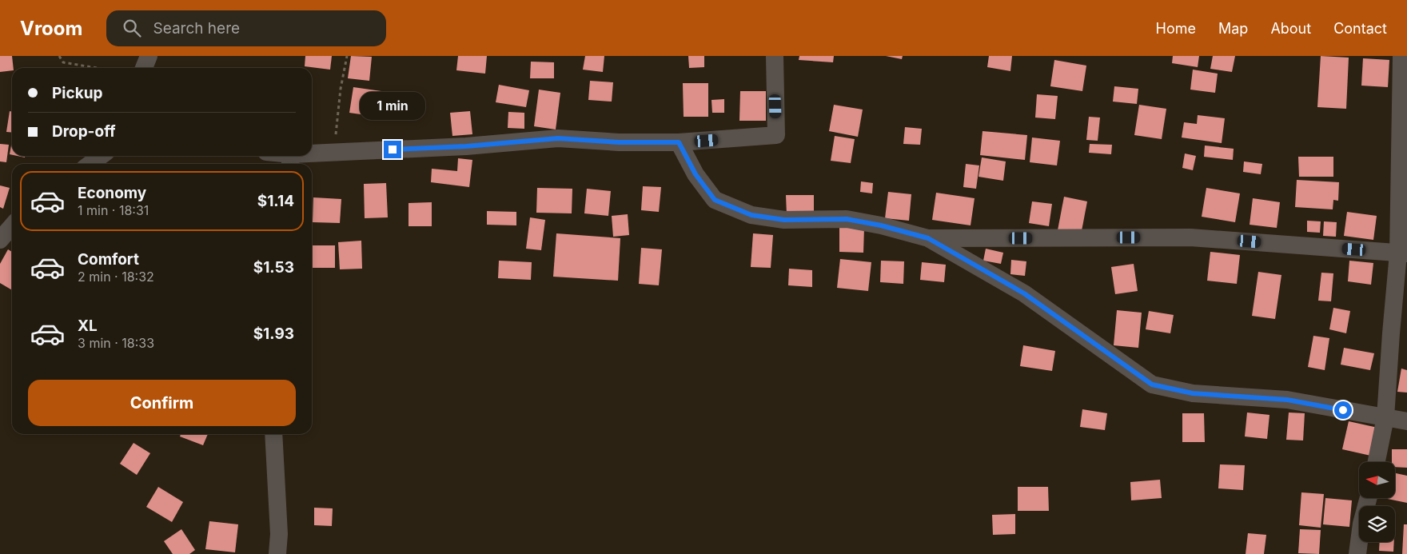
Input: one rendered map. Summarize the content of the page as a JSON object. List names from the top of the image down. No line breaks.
{"north":"left","page":{"header":"Vroom","search":"Search here","nav":["Home","Map","About","Contact"],"banner":["Pickup","Drop-off"],"bubble":"1 min","list":[{"name":"Economy","note":"1 min · 18:31","value":"$1.14"},{"name":"Comfort","note":"2 min · 18:32","value":"$1.53"},{"name":"XL","note":"3 min · 18:33","value":"$1.93"}],"buttons":"Confirm"}}
